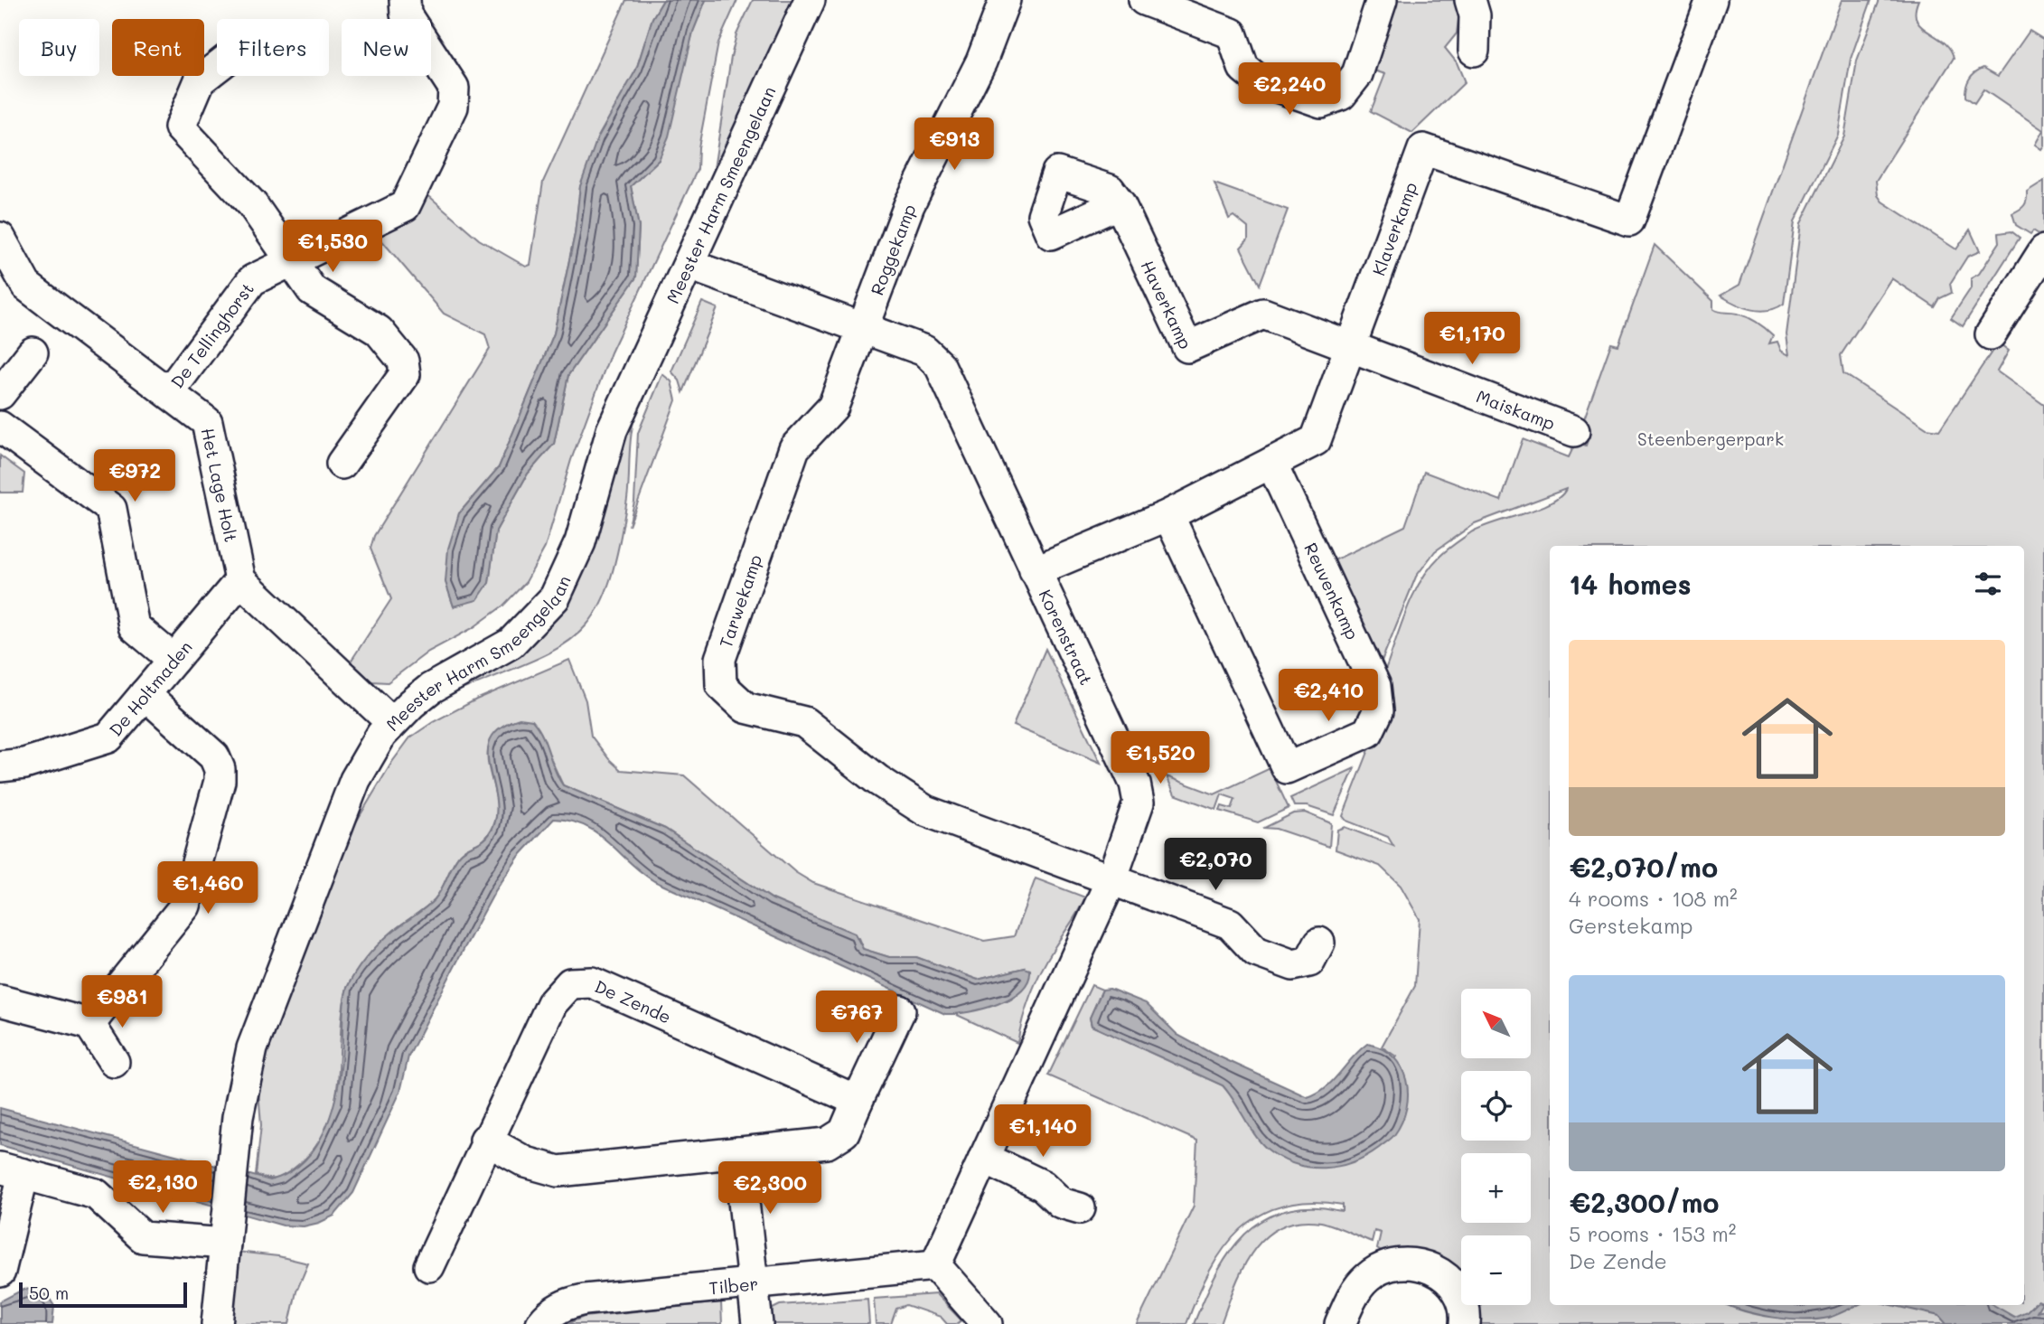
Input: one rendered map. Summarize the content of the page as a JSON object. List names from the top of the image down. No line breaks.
{"streets":{"street":["Meester Harm Smeengelaan","Klaverkamp","Roggekamp","Haverkamp","De Tellinghorst","Maiskamp","Het Lage Holt","Reuvenkamp","Tarwekamp","Korenstraat","De Holtmaden","De Zende","Tilber"]},"crossings":[["Meester Harm Smeengelaan","Korenstraat"],["Klaverkamp","Haverkamp"],["Klaverkamp","Maiskamp"],["Klaverkamp","Reuvenkamp"],["Klaverkamp","Korenstraat"],["Roggekamp","Tarwekamp"],["Roggekamp","Korenstraat"],["Haverkamp","Maiskamp"],["De Tellinghorst","Het Lage Holt"],["Het Lage Holt","De Holtmaden"],["Tarwekamp","Korenstraat"],["Korenstraat","Tilber"]],"parks":["Steenbergerpark"],"scale_bar":"50 m","north":"top left","page":{"chip":["Buy","Rent","Filters","New"],"price":["€2,240","€913","€1,530","€1,170","€972","€2,410","€1,520","€2,070","€1,460","€981","€767","€1,140","€2,130","€2,300"],"heading":"14 homes","list":[{"name":"€2,070/mo","note":"4 rooms · 108 m² · Gerstekamp"},{"name":"€2,300/mo","note":"5 rooms · 153 m² · De Zende"}],"map_buttons":["+","−"],"scale":"50 m"}}
